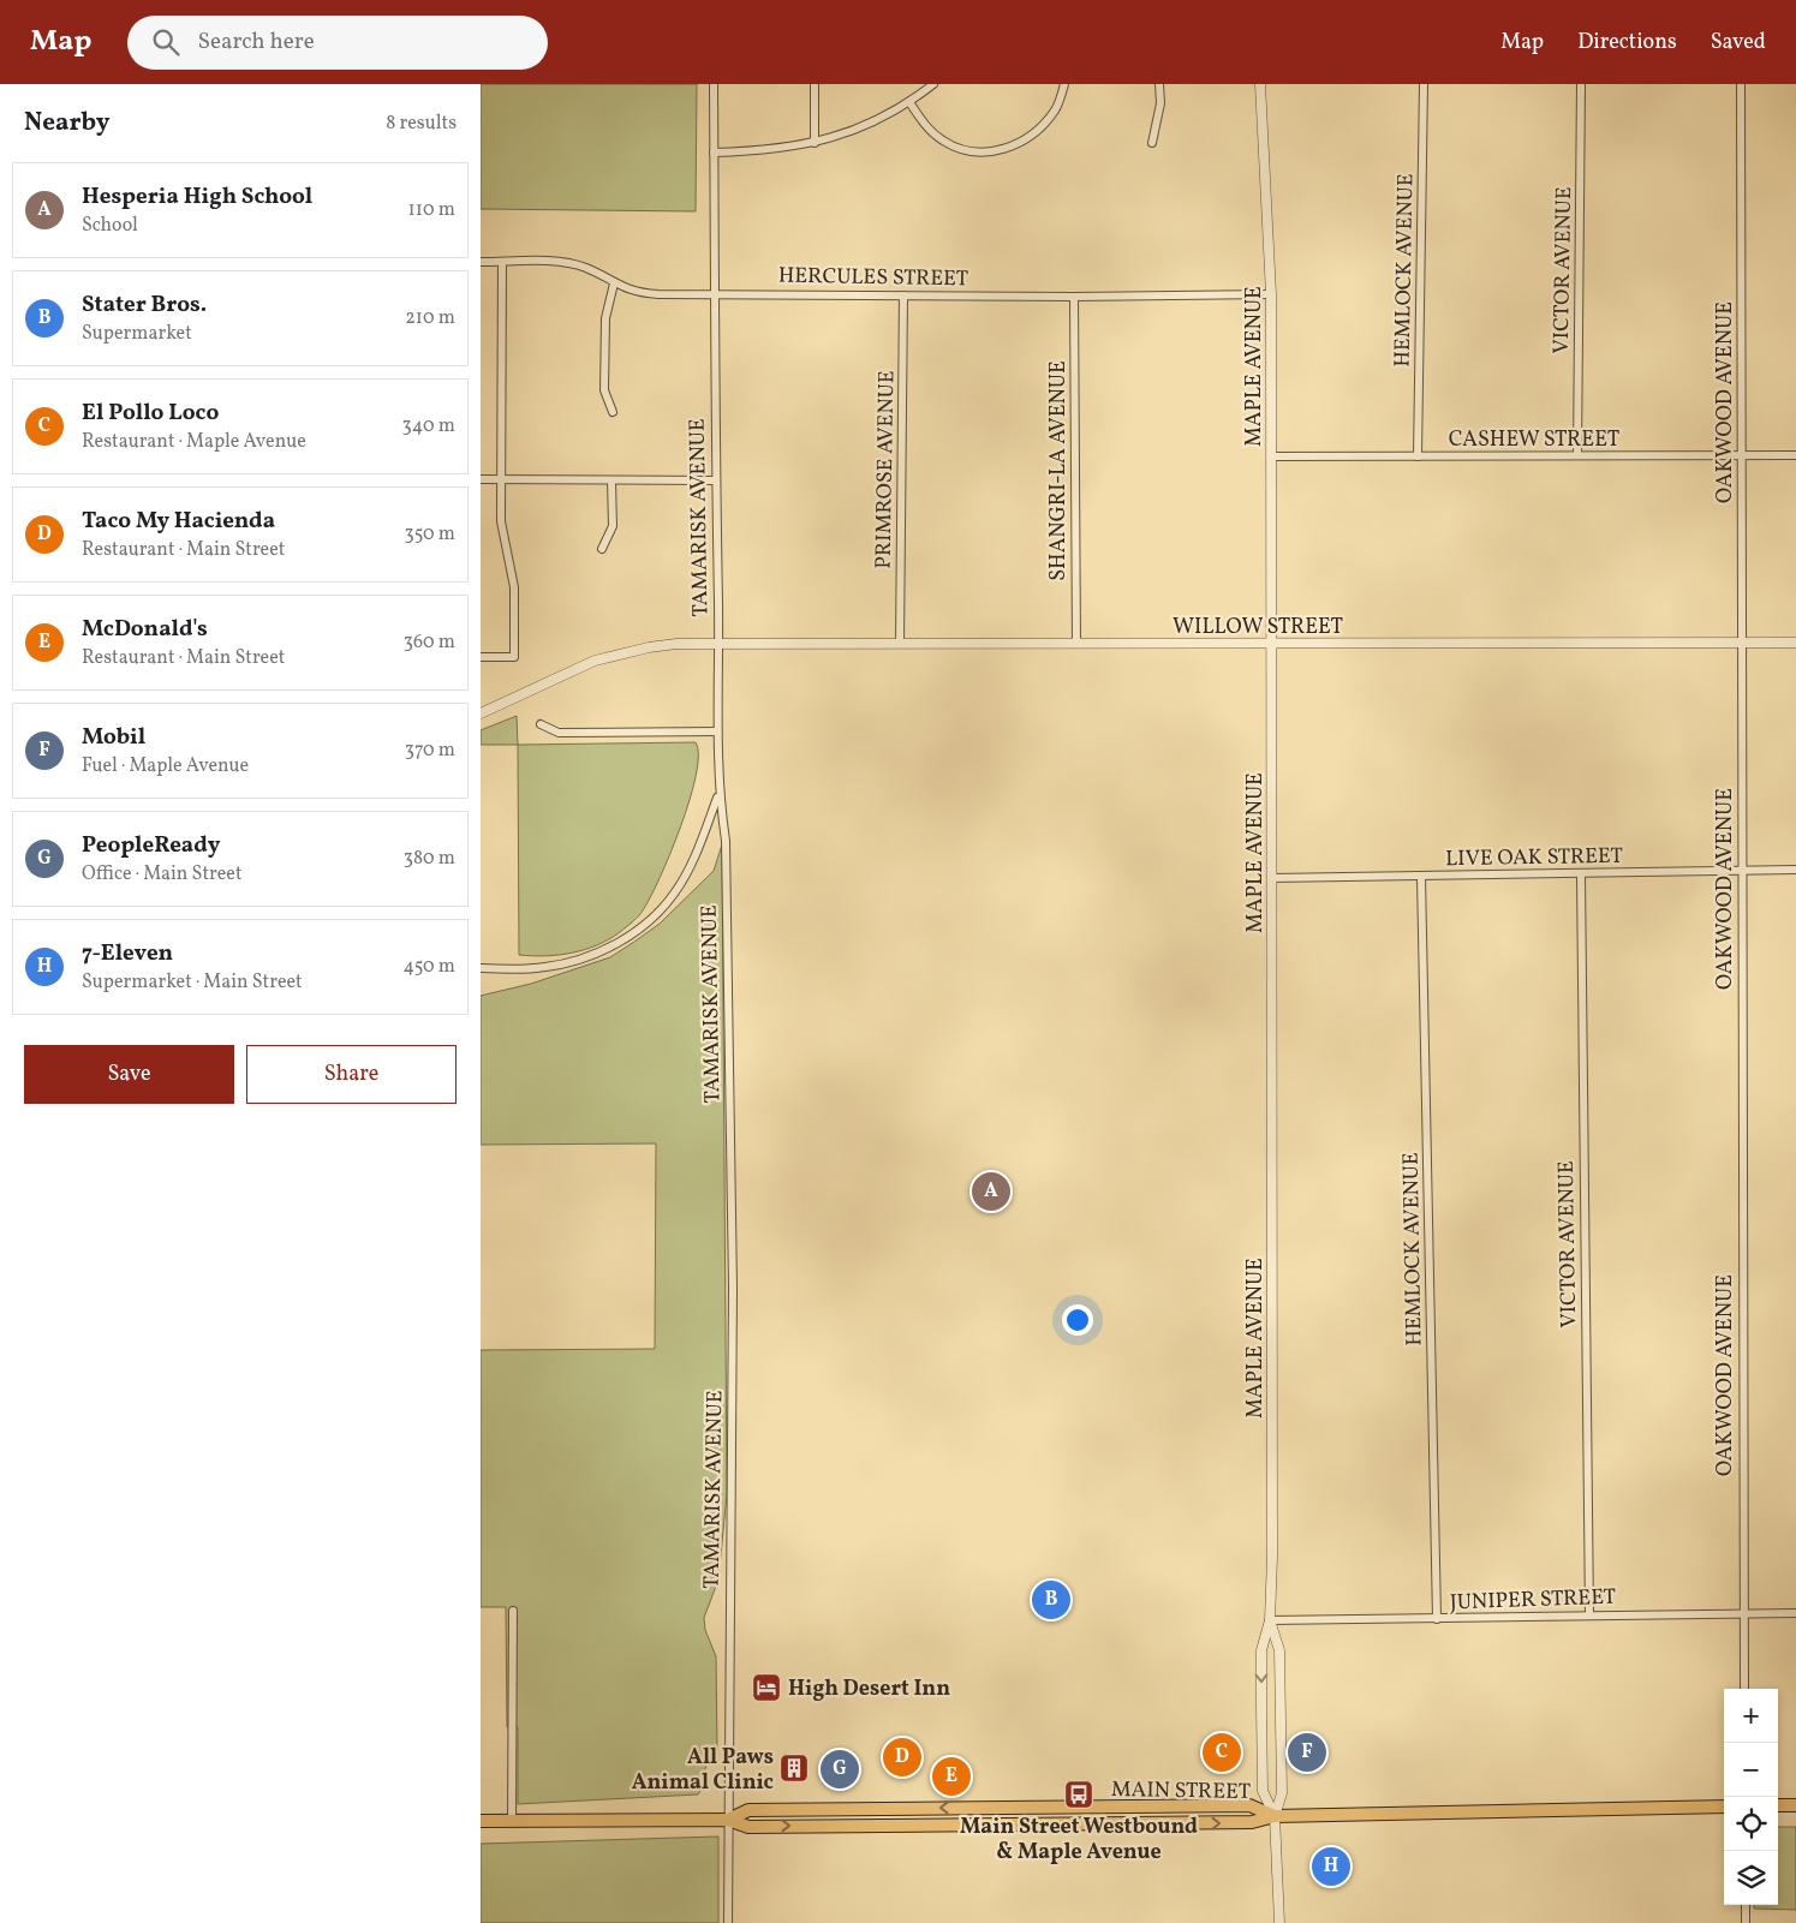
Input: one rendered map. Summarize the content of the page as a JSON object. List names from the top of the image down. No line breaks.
{"streets":{"main road":["MAIN STREET"],"street":["HEMLOCK AVENUE","VICTOR AVENUE","HERCULES STREET","MAPLE AVENUE","OAKWOOD AVENUE","CASHEW STREET","PRIMROSE AVENUE","SHANGRI-LA AVENUE","TAMARISK AVENUE","WILLOW STREET","LIVE OAK STREET","JUNIPER STREET"]},"crossings":[["HEMLOCK AVENUE","CASHEW STREET"],["HEMLOCK AVENUE","LIVE OAK STREET"],["HEMLOCK AVENUE","JUNIPER STREET"],["VICTOR AVENUE","CASHEW STREET"],["VICTOR AVENUE","LIVE OAK STREET"],["VICTOR AVENUE","JUNIPER STREET"],["HERCULES STREET","MAPLE AVENUE"],["HERCULES STREET","PRIMROSE AVENUE"],["HERCULES STREET","SHANGRI-LA AVENUE"],["HERCULES STREET","TAMARISK AVENUE"],["MAPLE AVENUE","CASHEW STREET"],["MAPLE AVENUE","WILLOW STREET"],["MAPLE AVENUE","LIVE OAK STREET"],["MAPLE AVENUE","JUNIPER STREET"],["MAPLE AVENUE","MAIN STREET"],["OAKWOOD AVENUE","CASHEW STREET"],["OAKWOOD AVENUE","WILLOW STREET"],["OAKWOOD AVENUE","LIVE OAK STREET"],["OAKWOOD AVENUE","JUNIPER STREET"],["PRIMROSE AVENUE","WILLOW STREET"],["SHANGRI-LA AVENUE","WILLOW STREET"],["TAMARISK AVENUE","WILLOW STREET"],["TAMARISK AVENUE","MAIN STREET"]],"places":{"hotel":["High Desert Inn"],"building":["All Paws Animal Clinic"],"bus stop":["Main Street Westbound & Maple Avenue"]},"page":{"header":"Map","search":"Search here","nav":["Map","Directions","Saved"],"heading":["Nearby","8 results"],"list":[{"mark":"A","name":"Hesperia High School","note":"School","value":"110 m"},{"mark":"B","name":"Stater Bros.","note":"Supermarket","value":"210 m"},{"mark":"C","name":"El Pollo Loco","note":"Restaurant · Maple Avenue","value":"340 m"},{"mark":"D","name":"Taco My Hacienda","note":"Restaurant · Main Street","value":"350 m"},{"mark":"E","name":"McDonald's","note":"Restaurant · Main Street","value":"360 m"},{"mark":"F","name":"Mobil","note":"Fuel · Maple Avenue","value":"370 m"},{"mark":"G","name":"PeopleReady","note":"Office · Main Street","value":"380 m"},{"mark":"H","name":"7-Eleven","note":"Supermarket · Main Street","value":"450 m"}],"buttons":["Save","Share"],"pins":["A","B","C","F","D","G","E","H"],"map_buttons":["+","−"]}}
